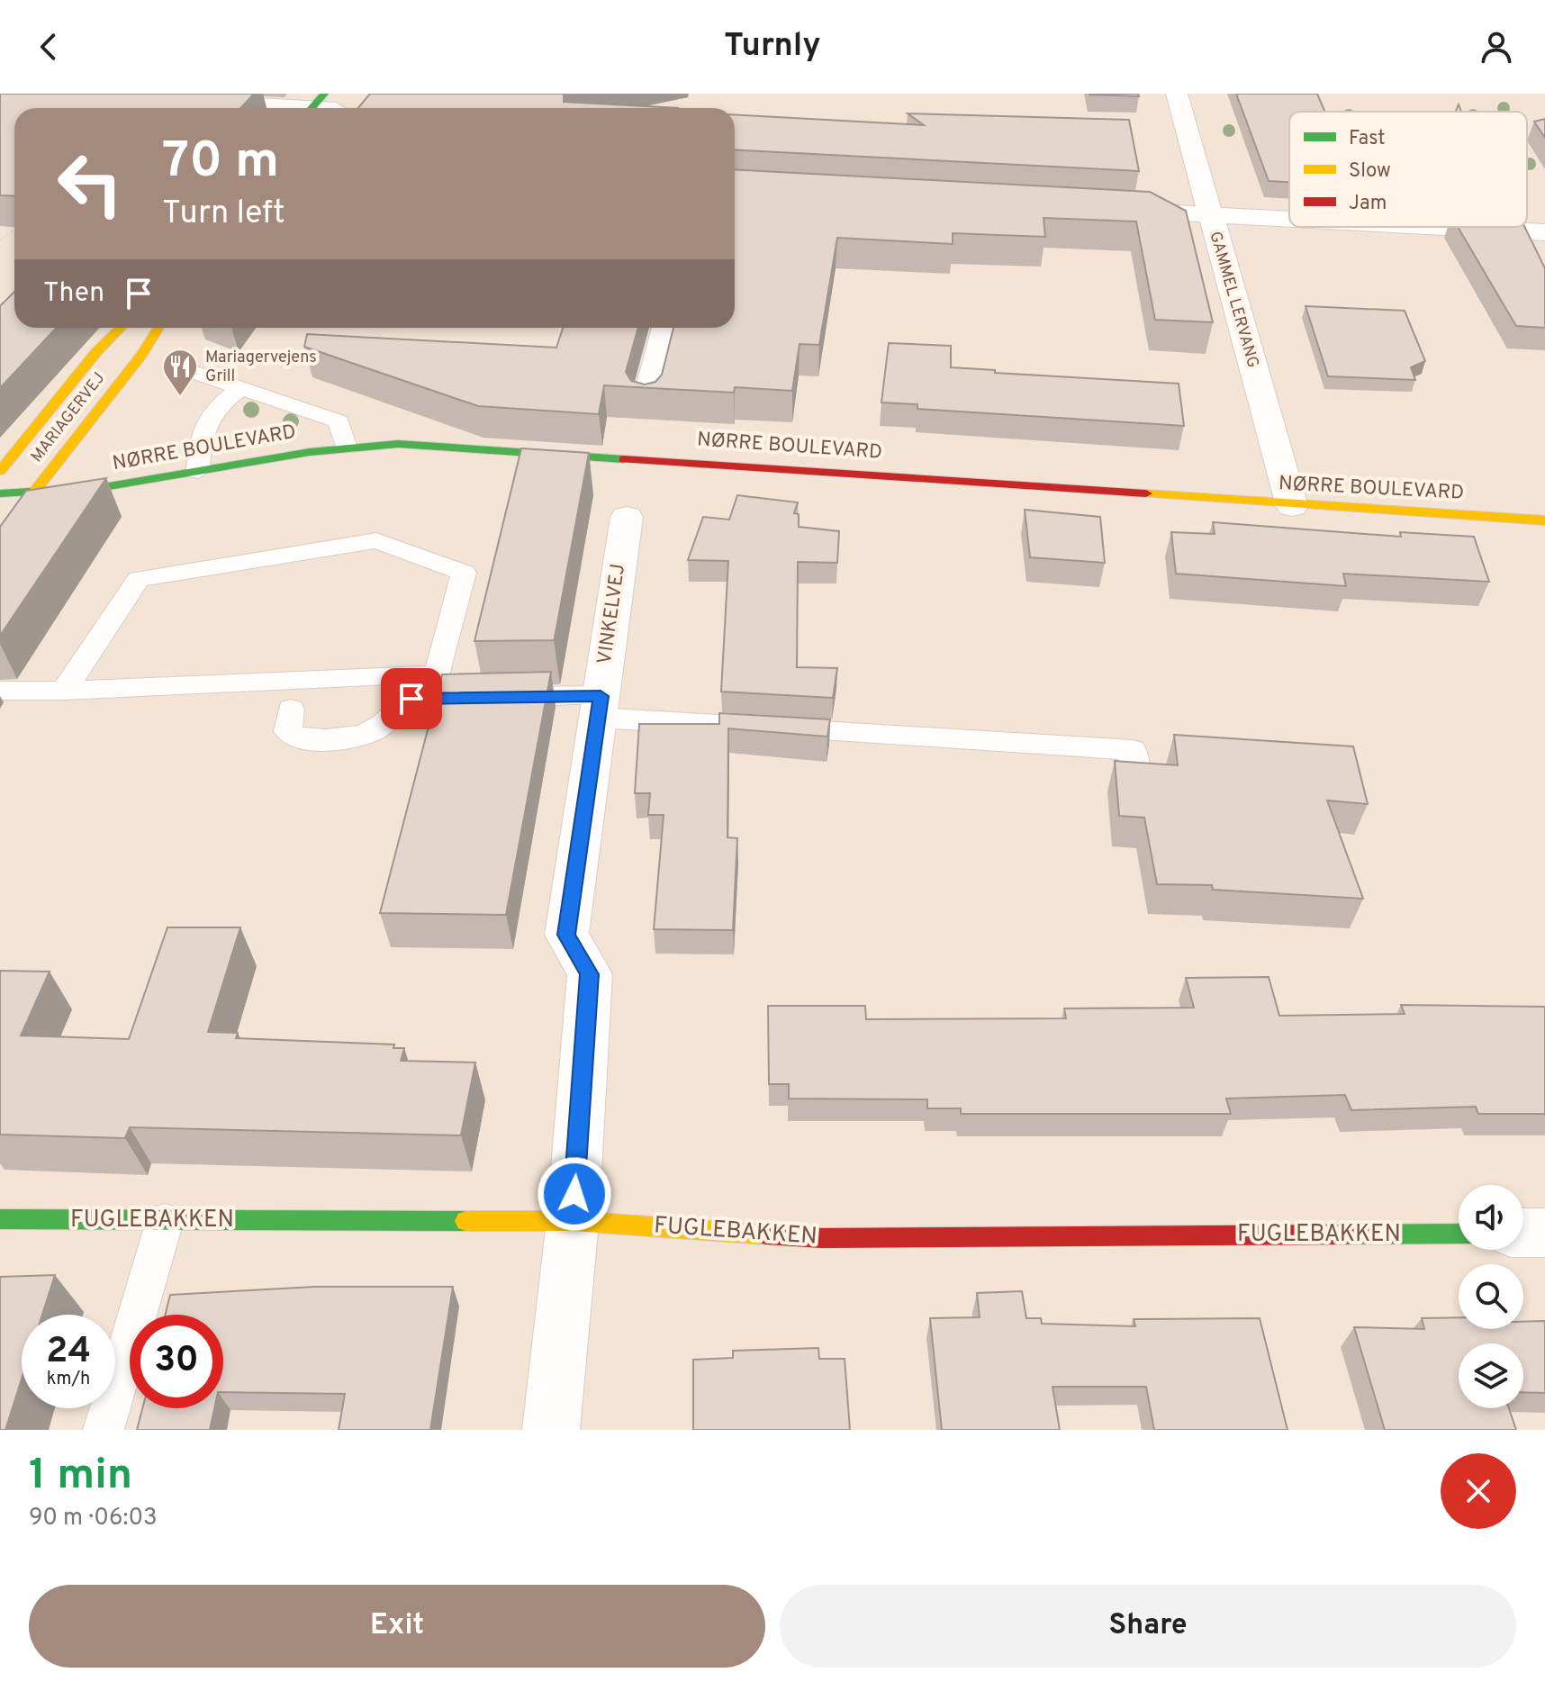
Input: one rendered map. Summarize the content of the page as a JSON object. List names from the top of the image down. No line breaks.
{"streets":{"street":["GAMMEL LERVANG","MARIAGERVEJ","NØRRE BOULEVARD","VINKELVEJ","FUGLEBAKKEN"]},"crossings":[["GAMMEL LERVANG","NØRRE BOULEVARD"],["MARIAGERVEJ","NØRRE BOULEVARD"],["VINKELVEJ","FUGLEBAKKEN"]],"places":{"restaurant":["Mariagervejens Grill"]},"legend":["Fast","Slow","Jam"],"page":{"header":"Turnly","turn":["70 m","Turn left"],"then":"Then","speed":"24 km/h","limit":"30","heading":["1 min","90 m · 06:03"],"buttons":["Exit","Share"]}}
